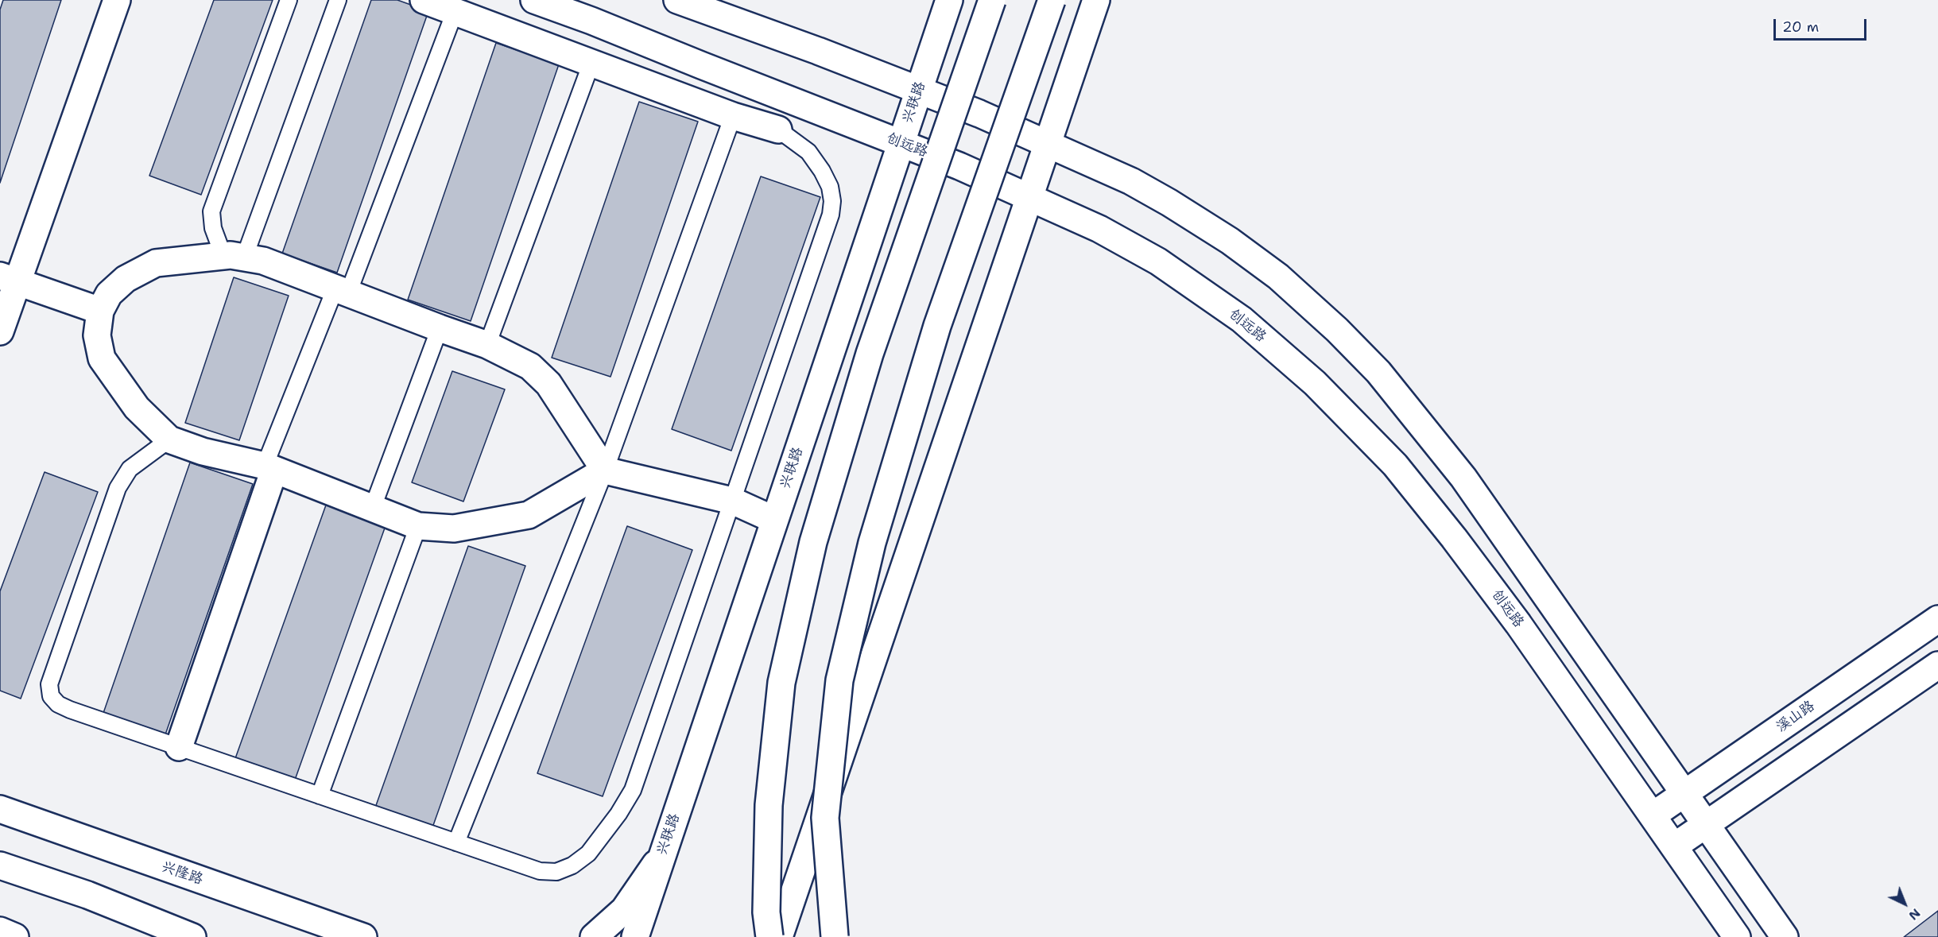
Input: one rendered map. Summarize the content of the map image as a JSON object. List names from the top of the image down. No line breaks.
{"streets":{"main road":["兴联路","创远路","溪山路","兴隆路"]},"crossings":[["兴联路","创远路"],["创远路","溪山路"]],"scale_bar":"20 m","north":"bottom right"}
